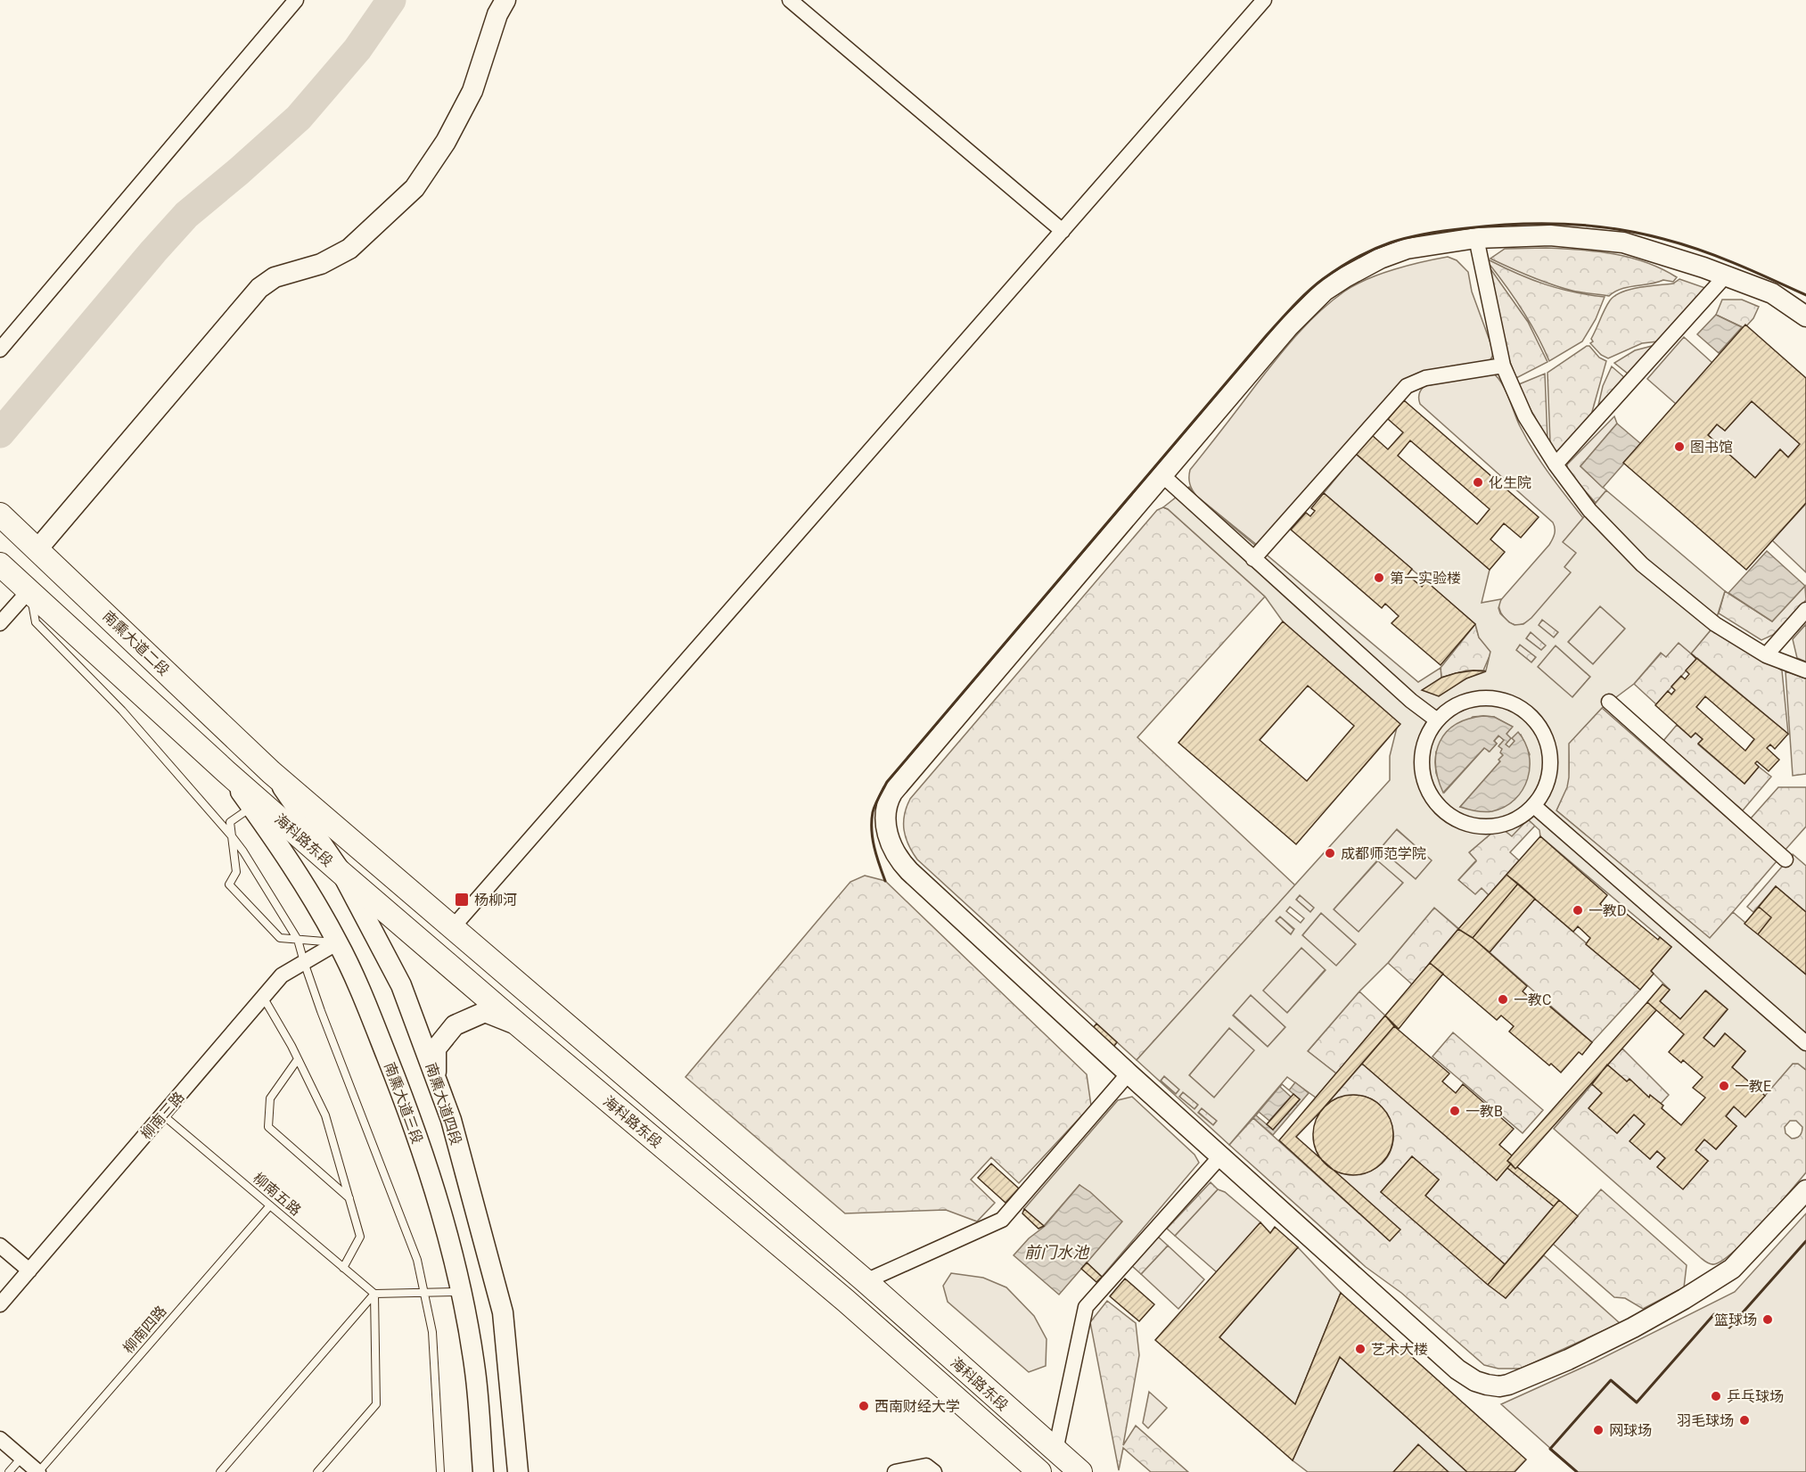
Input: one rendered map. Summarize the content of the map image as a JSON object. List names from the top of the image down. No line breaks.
{"streets":{"main road":["南熏大道二段","海科路东段"],"street":["南熏大道三段","南熏大道四段","柳南三路"],"lane":["柳南五路","柳南四路"]},"crossings":[["南熏大道二段","海科路东段"],["南熏大道二段","南熏大道四段"],["海科路东段","南熏大道三段"],["海科路东段","南熏大道四段"],["南熏大道三段","柳南三路"],["柳南三路","柳南五路"],["柳南五路","柳南四路"]],"water":["前门水池"],"places":{"other":["图书馆","化生院","第一实验楼","成都师范学院","一教D","一教C","一教E","一教B","篮球场","艺术大楼","乒乓球场","西南财经大学","羽毛球场","网球场"],"transit":["杨柳河"]}}
